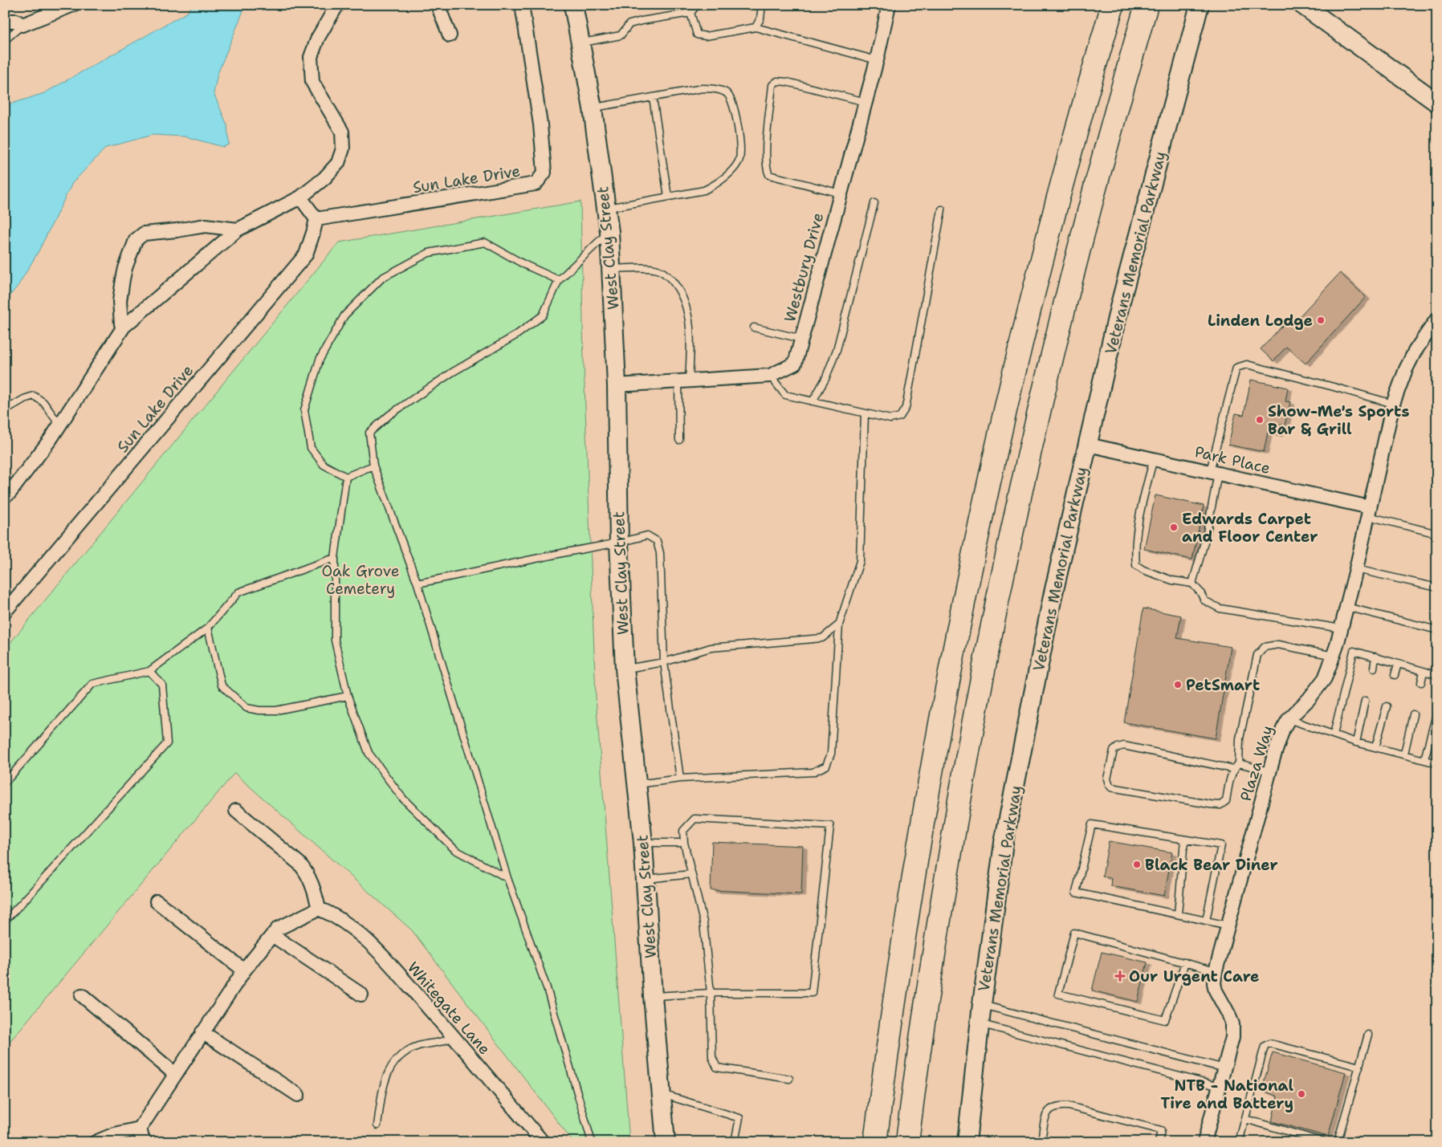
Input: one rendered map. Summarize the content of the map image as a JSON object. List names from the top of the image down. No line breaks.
{"streets":{"street":["Sun Lake Drive","West Clay Street","Veterans Memorial Parkway","Westbury Drive","Park Place","Plaza Way","Whitegate Lane"]},"crossings":[["West Clay Street","Westbury Drive"],["Veterans Memorial Parkway","Park Place"],["Park Place","Plaza Way"]],"parks":["Oak Grove Cemetery"],"places":{"other":["Linden Lodge","Show-Me's Sports Bar & Grill","Edwards Carpet and Floor Center","PetSmart","Black Bear Diner","NTB - National Tire and Battery"],"health":["Our Urgent Care"]}}
